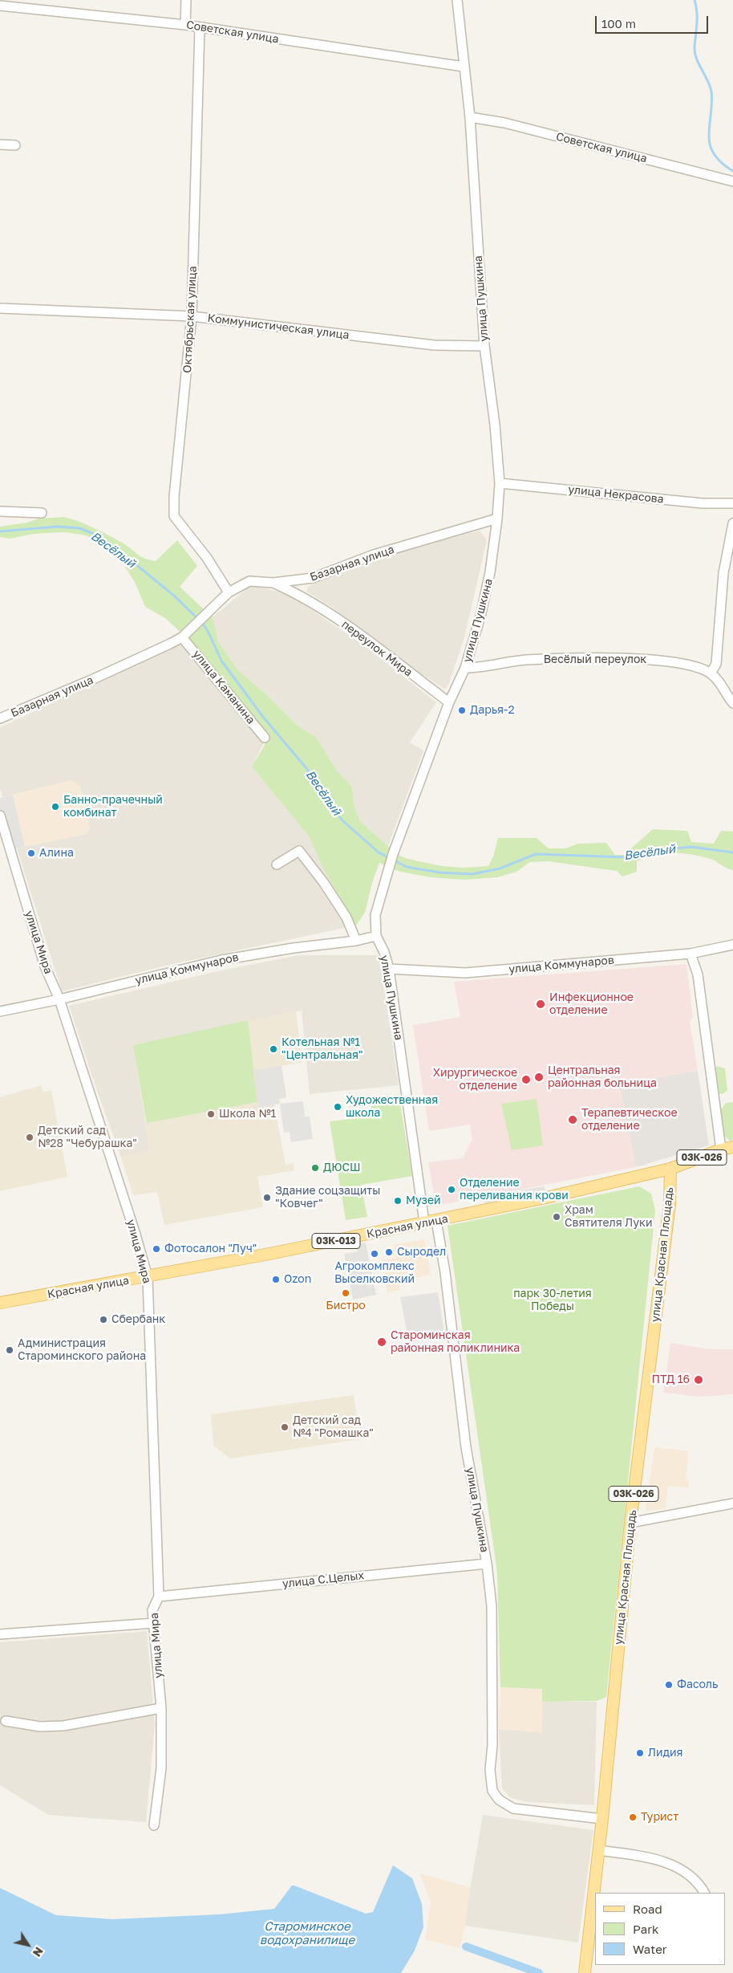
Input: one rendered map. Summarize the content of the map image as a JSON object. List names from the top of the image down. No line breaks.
{"streets":{"main road":["03К-026","Красная улица","03К-013","улица Красная Площадь"],"street":["Советская улица","улица Пушкина","Октябрьская улица","Коммунистическая улица","улица Некрасова","Базарная улица","переулок Мира","Весёлый переулок","улица Каманина","улица Мира","улица Коммунаров","улица С.Целых"]},"crossings":[["Советская улица","улица Пушкина"],["Советская улица","Октябрьская улица"],["улица Пушкина","Коммунистическая улица"],["улица Пушкина","улица Некрасова"],["улица Пушкина","Базарная улица"],["улица Пушкина","переулок Мира"],["улица Пушкина","Весёлый переулок"],["улица Пушкина","улица Коммунаров"],["улица Пушкина","Красная улица"],["улица Пушкина","улица Красная Площадь"],["улица Пушкина","улица С.Целых"],["Октябрьская улица","Коммунистическая улица"],["Октябрьская улица","Базарная улица"],["Базарная улица","переулок Мира"],["Базарная улица","улица Каманина"],["улица Мира","улица Коммунаров"],["улица Мира","Красная улица"],["улица Мира","улица С.Целых"],["03К-026","Красная улица"],["03К-026","улица Красная Площадь"],["Красная улица","улица Красная Площадь"]],"water":["Весёлый","Староминское водохранилище"],"parks":["парк 30-летия Победы"],"places":["Дарья-2","Банно-прачечный комбинат","Алина","Инфекционное отделение","Котельная №1 \"Центральная\"","Центральная районная больница","Хирургическое отделение","Художественная школа","Школа №1","Терапевтическое отделение","Детский сад №28 \"Чебурашка\"","ДЮСШ","Отделение переливания крови","Здание соцзащиты \"Ковчег\"","Музей","Храм Святителя Луки","Фотосалон \"Луч\"","Сыродел","Агрокомплекс Выселковский","Ozon","Бистро","Сбербанк","Староминская районная поликлиника","Администрация Староминского района","ПТД 16","Детский сад №4 \"Ромашка\"","Фасоль","Лидия","Турист"],"legend":["Road","Park","Water"],"scale_bar":"100 m","north":"bottom right"}
